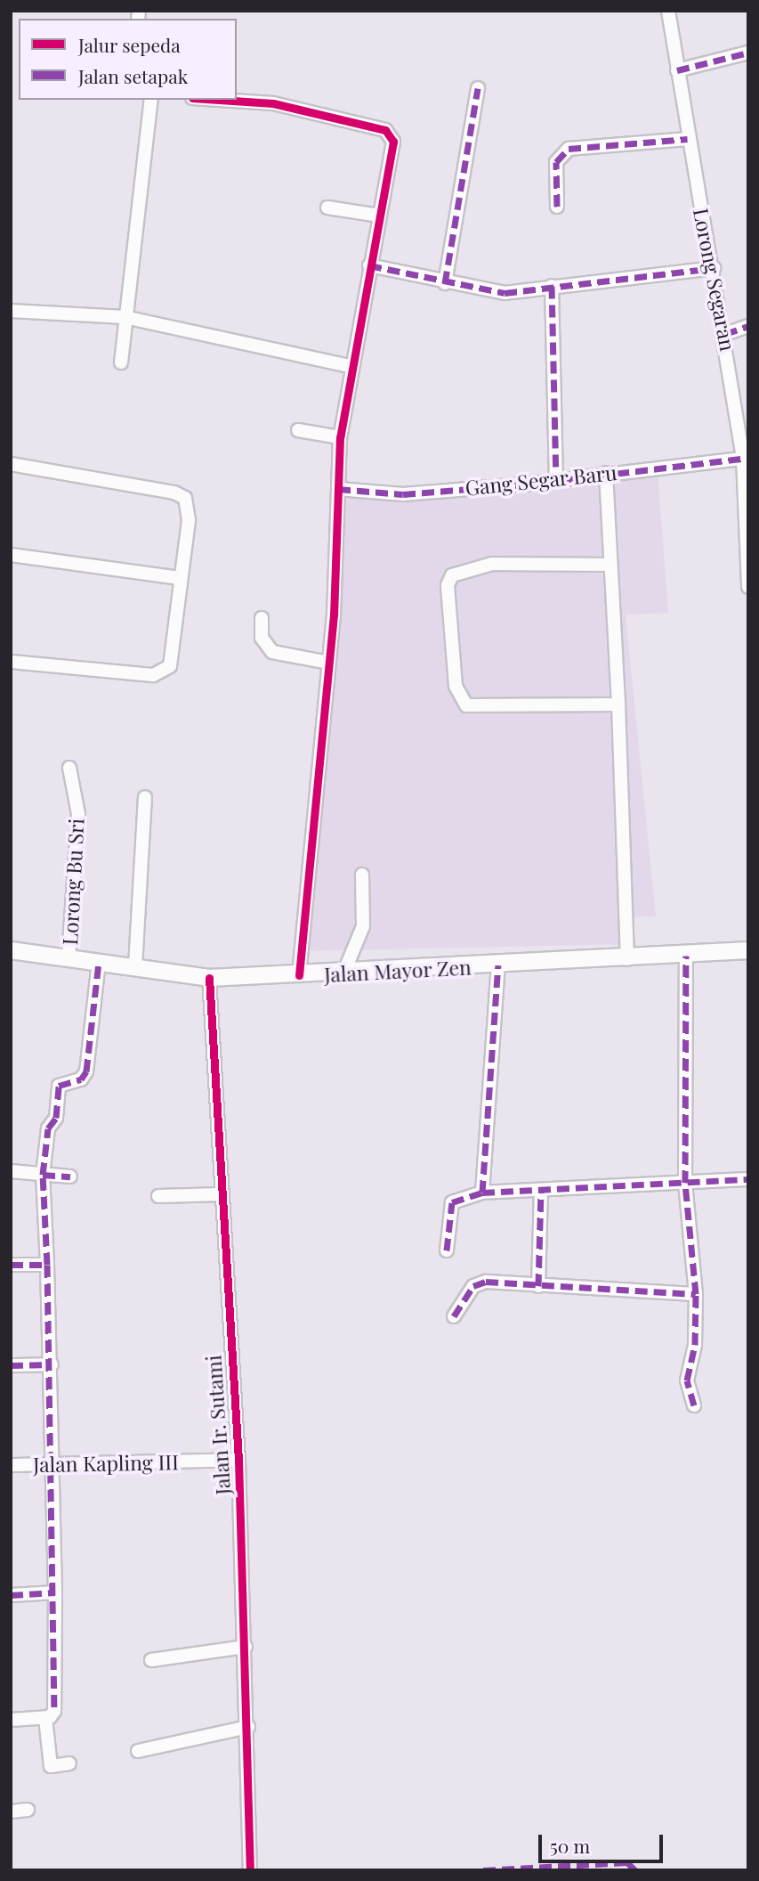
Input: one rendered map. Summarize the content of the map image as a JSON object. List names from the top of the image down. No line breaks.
{"streets":{"street":["Lorong Segaran","Gang Segar Baru","Lorong Bu Sri","Jalan Mayor Zen","Jalan Ir. Sutami","Jalan Kapling III"]},"crossings":[["Lorong Segaran","Gang Segar Baru"],["Lorong Bu Sri","Jalan Mayor Zen"],["Jalan Mayor Zen","Jalan Ir. Sutami"],["Jalan Ir. Sutami","Jalan Kapling III"]],"legend":["Jalur sepeda","Jalan setapak"],"scale_bar":"50 m"}
